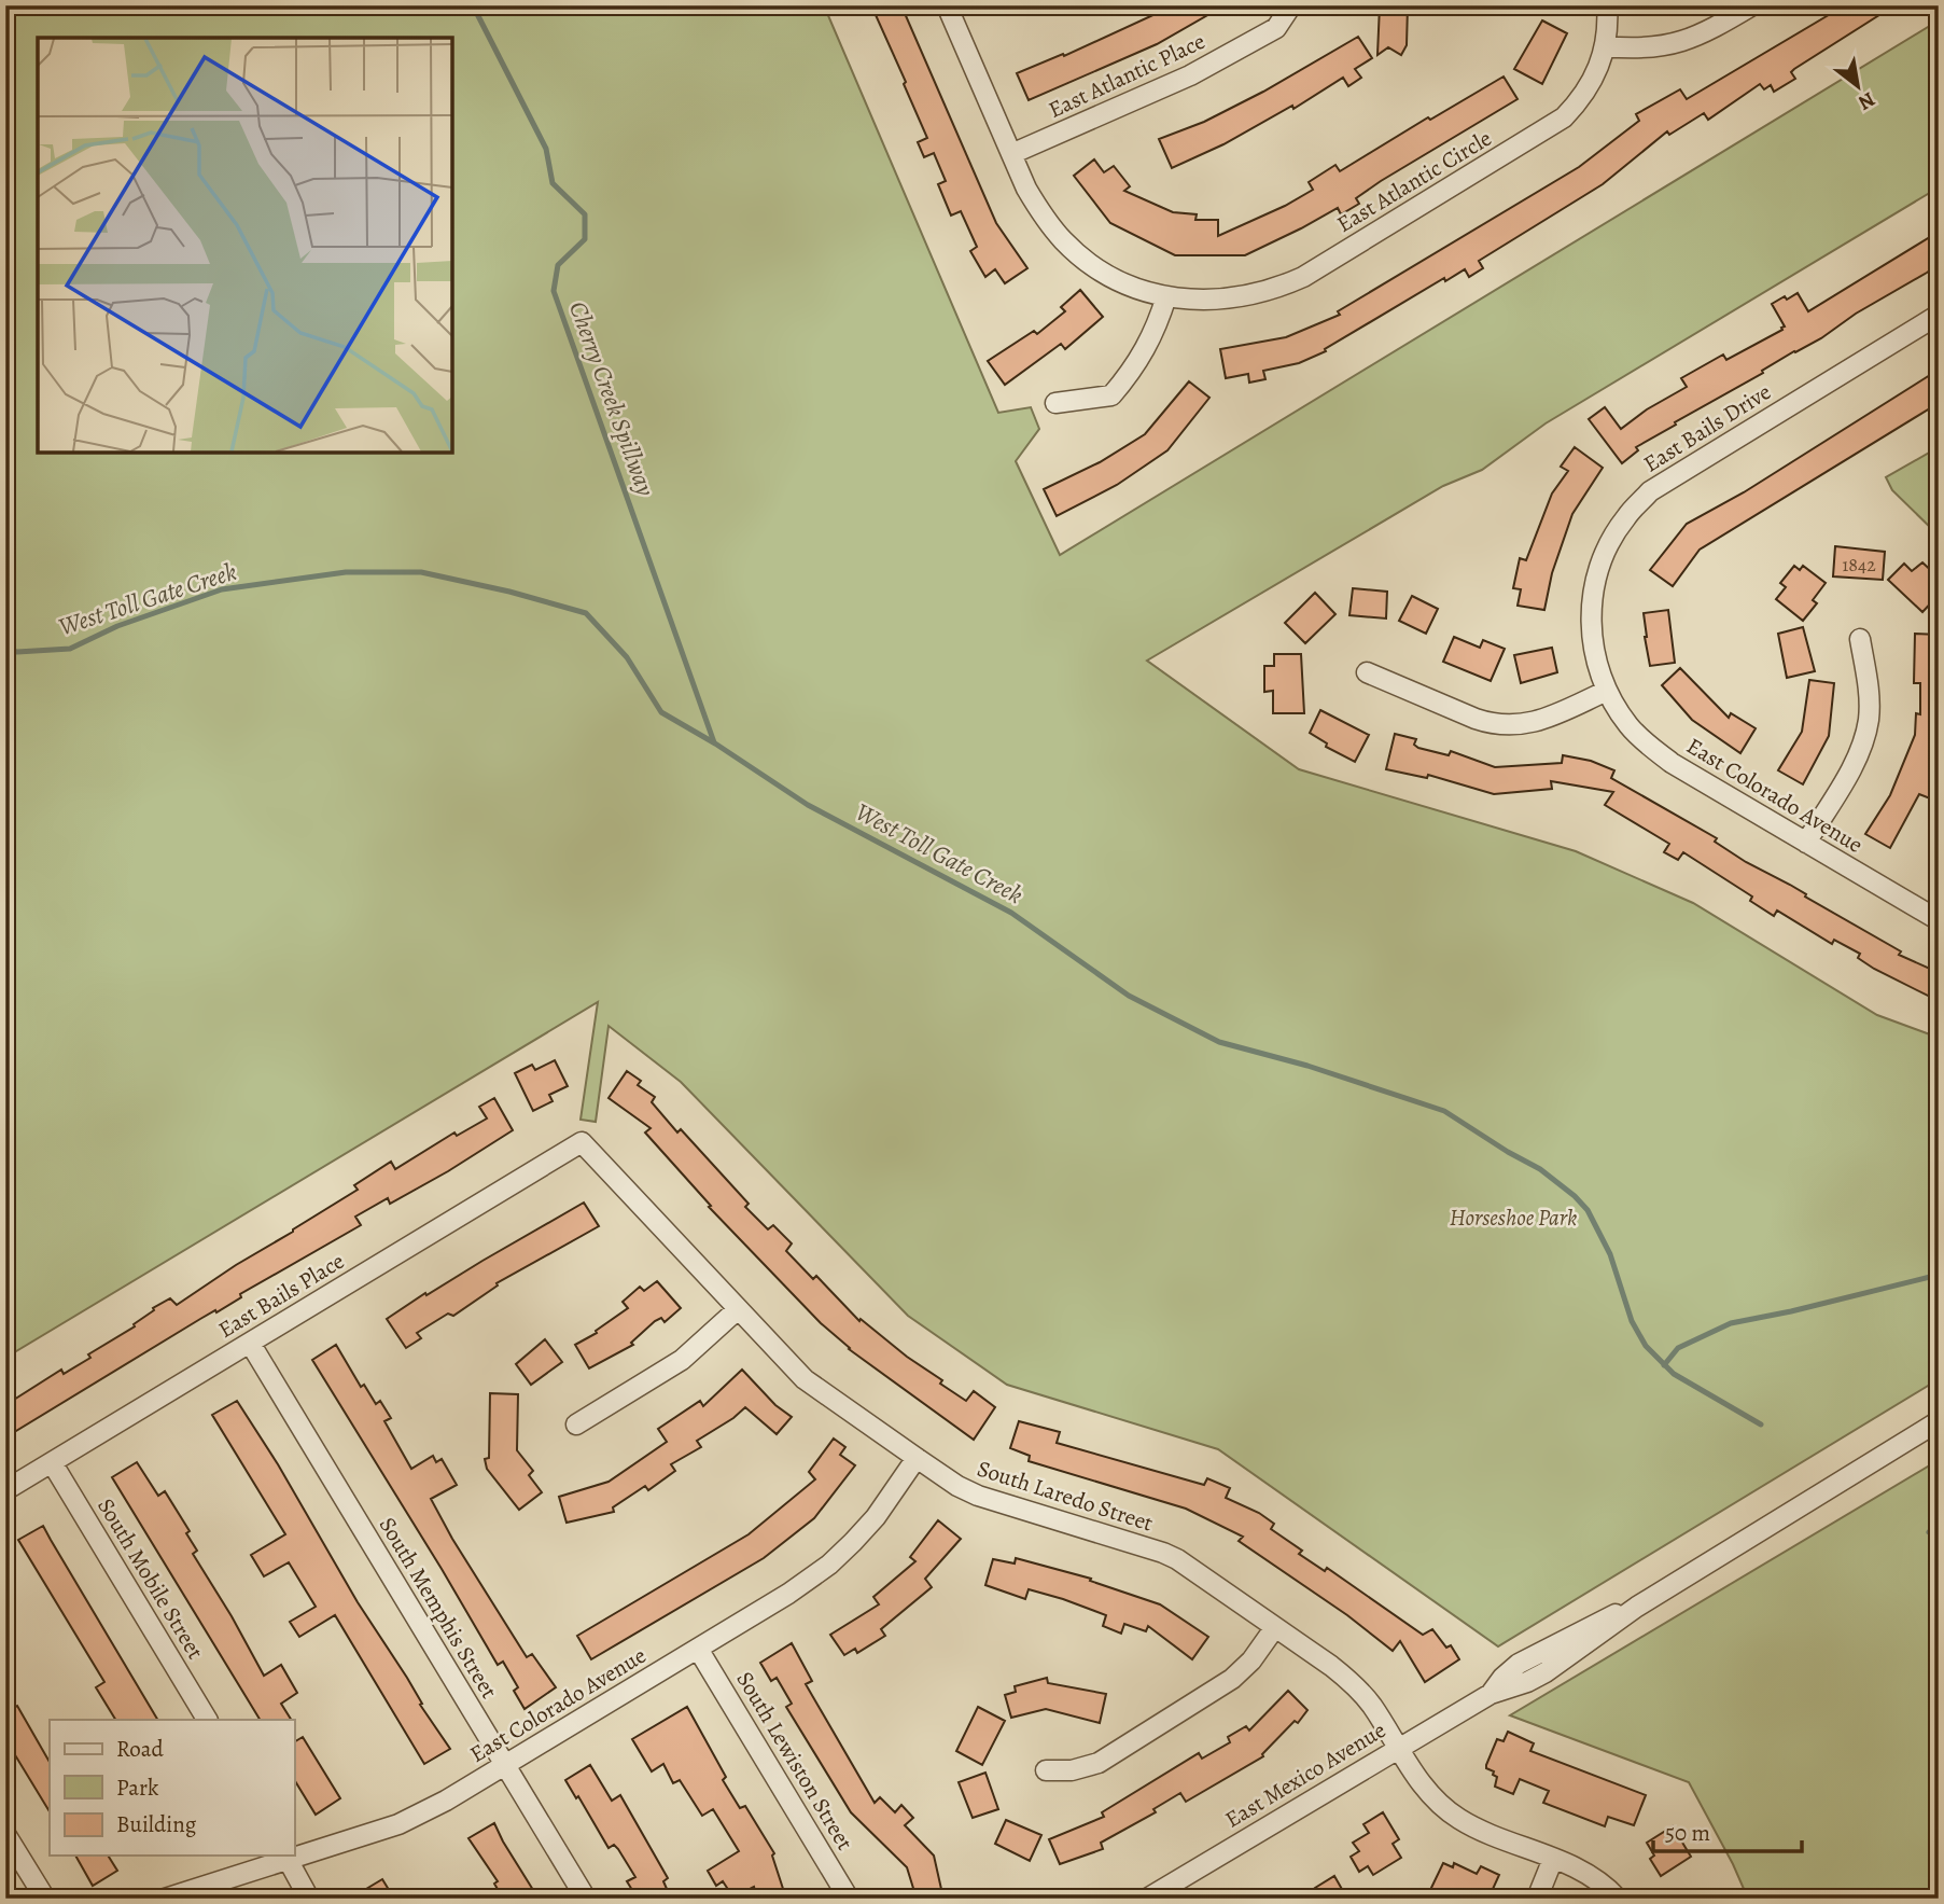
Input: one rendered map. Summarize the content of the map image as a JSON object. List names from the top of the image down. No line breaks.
{"streets":{"street":["East Atlantic Place","East Atlantic Circle","East Bails Drive","East Colorado Avenue","East Bails Place","South Laredo Street","South Mobile Street","South Memphis Street","South Lewiston Street","East Mexico Avenue"]},"crossings":[["East Atlantic Place","East Atlantic Circle"],["East Bails Drive","East Colorado Avenue"],["East Colorado Avenue","South Laredo Street"],["East Colorado Avenue","South Memphis Street"],["East Colorado Avenue","South Lewiston Street"],["East Bails Place","South Laredo Street"],["East Bails Place","South Mobile Street"],["East Bails Place","South Memphis Street"],["South Laredo Street","East Mexico Avenue"]],"water":["Cherry Creek Spillway","West Toll Gate Creek"],"parks":["Horseshoe Park"],"house_numbers":["1842"],"legend":["Road","Park","Building"],"scale_bar":"50 m","north":"bottom right"}
